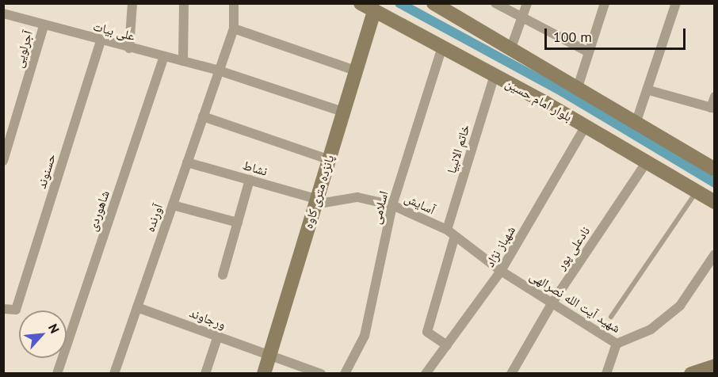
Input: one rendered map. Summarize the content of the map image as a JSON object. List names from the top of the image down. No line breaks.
{"streets":{"main road":["بلوار امام حسین","پانزده متری کاوه"],"street":["علی بیات","آجرلویی","خاتم الانبیا","نشاط","حسنوند","آسایش","اسلامی","شاهوردی","آورنده","شهباز نژاد","نادعلی پور","شهید آیت الله نصرالهی","ورجاوند"]},"crossings":[["علی بیات","آجرلویی"],["علی بیات","حسنوند"],["علی بیات","پانزده متری کاوه"],["علی بیات","شاهوردی"],["علی بیات","آورنده"],["بلوار امام حسین","خاتم الانبیا"],["بلوار امام حسین","پانزده متری کاوه"],["بلوار امام حسین","اسلامی"],["بلوار امام حسین","شهباز نژاد"],["بلوار امام حسین","نادعلی پور"],["خاتم الانبیا","آسایش"],["خاتم الانبیا","شهباز نژاد"],["نشاط","پانزده متری کاوه"],["نشاط","آسایش"],["نشاط","آورنده"],["پانزده متری کاوه","آسایش"],["پانزده متری کاوه","ورجاوند"],["آسایش","اسلامی"],["آسایش","شهباز نژاد"],["آسایش","شهید آیت الله نصرالهی"],["آورنده","ورجاوند"],["شهباز نژاد","شهید آیت الله نصرالهی"],["نادعلی پور","شهید آیت الله نصرالهی"]],"scale_bar":"100 m","north":"top right"}
